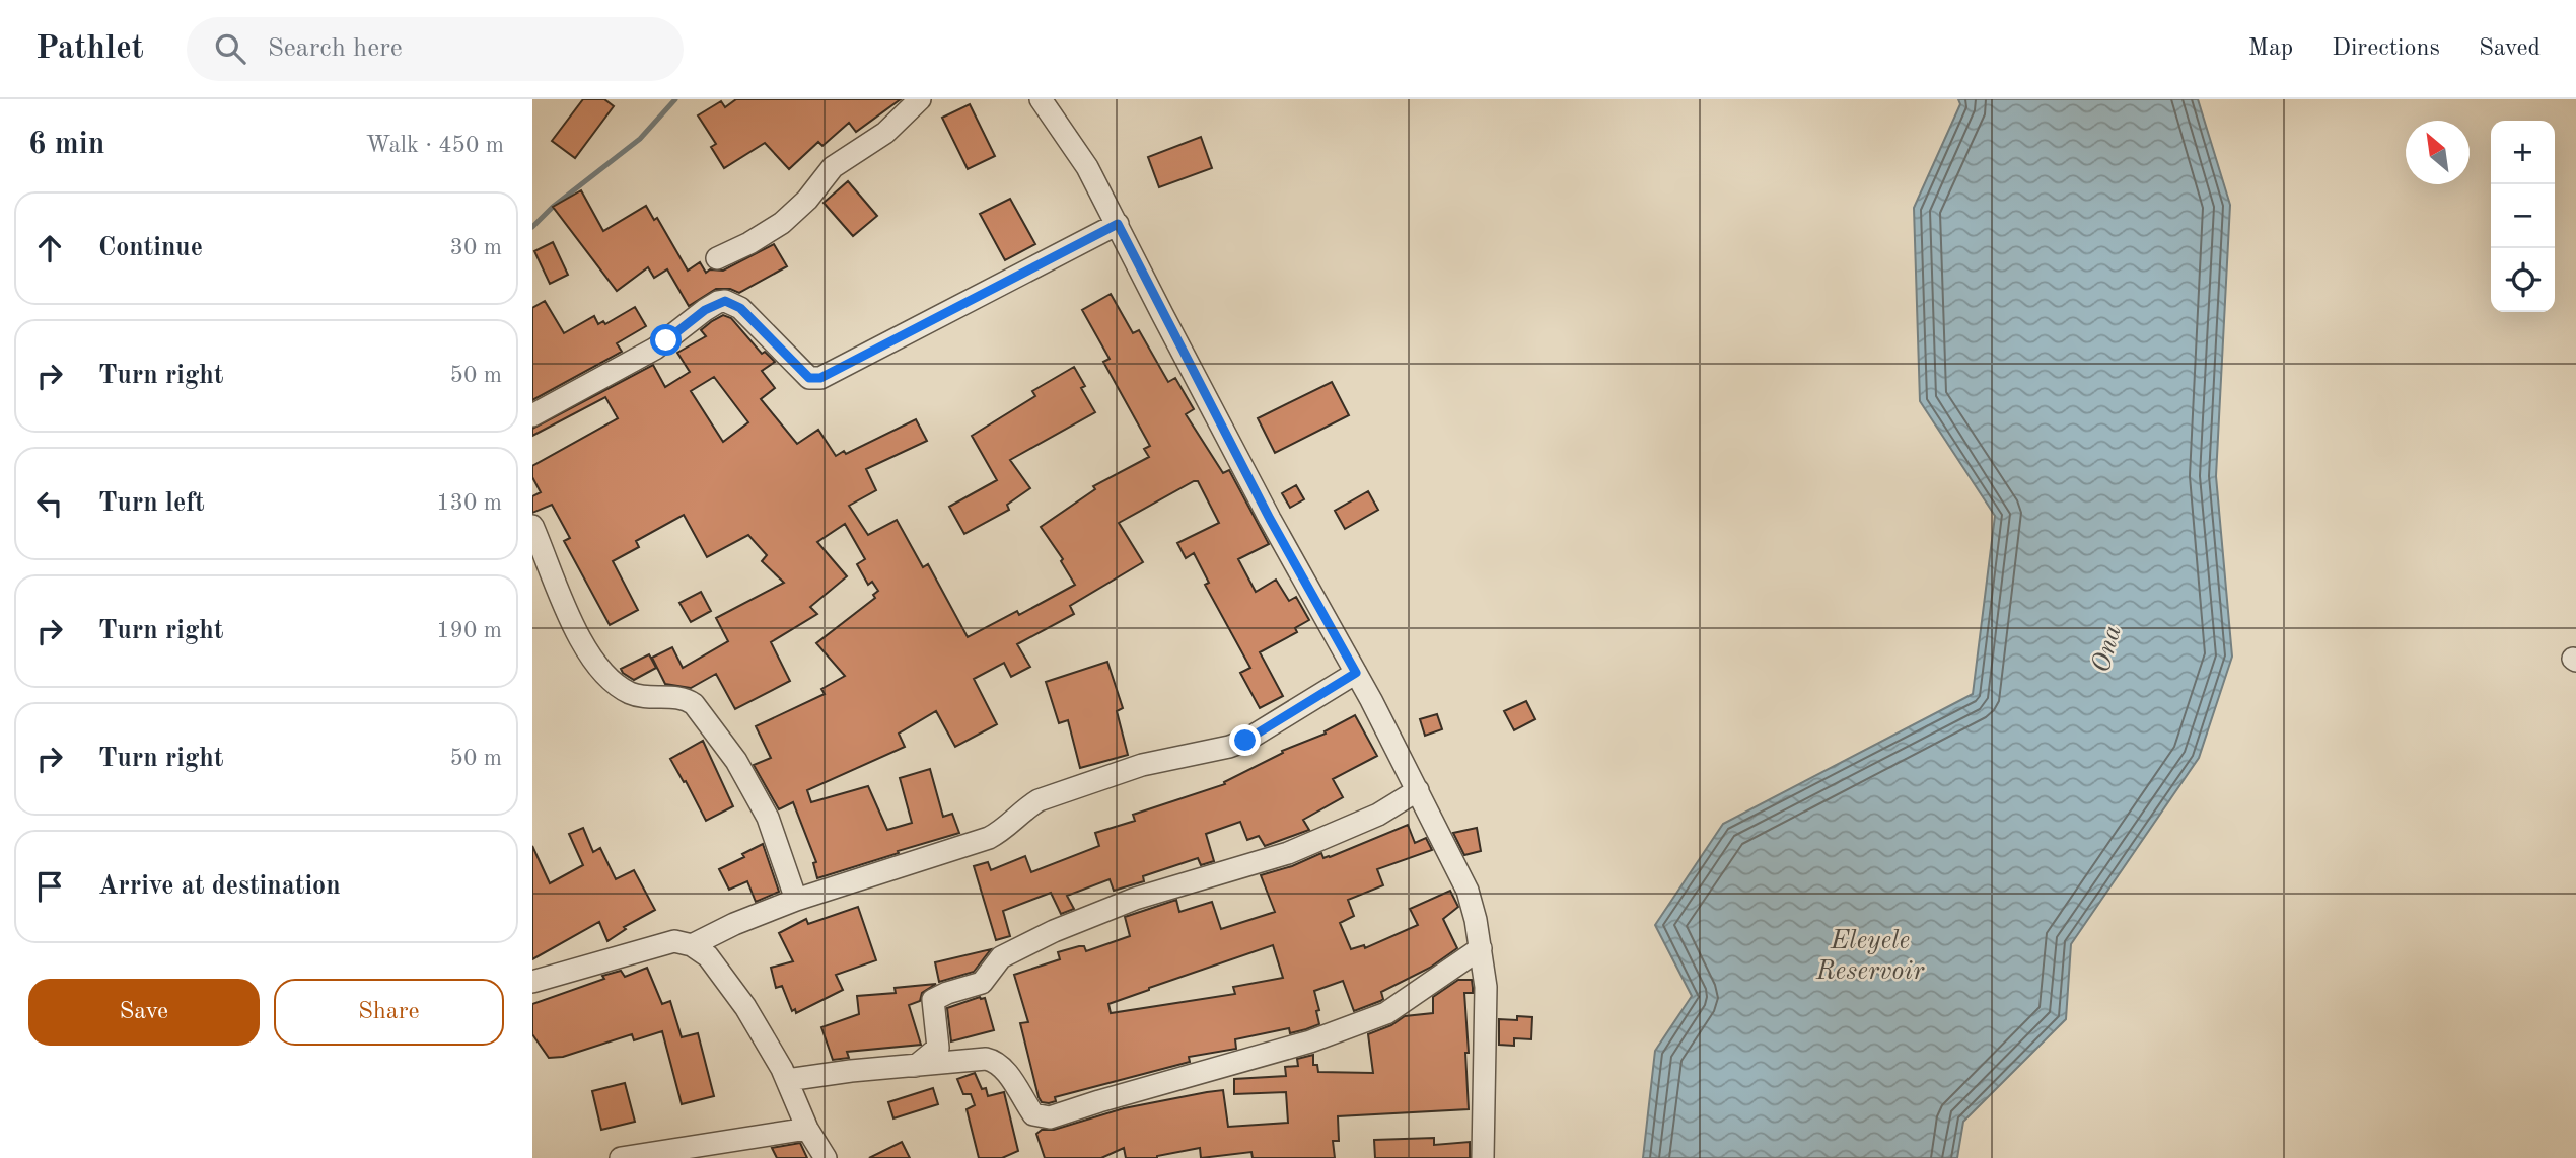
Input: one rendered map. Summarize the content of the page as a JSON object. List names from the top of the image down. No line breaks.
{"water":["Ona","Eleyele Reservoir"],"north":"top left","page":{"header":"Pathlet","search":"Search here","nav":["Map","Directions","Saved"],"heading":["6 min","Walk · 450 m"],"map_buttons":["+","−"],"list":[["Continue","30 m"],["Turn right","50 m"],["Turn left","130 m"],["Turn right","190 m"],["Turn right","50 m"],"Arrive at destination"],"buttons":["Save","Share"]}}
